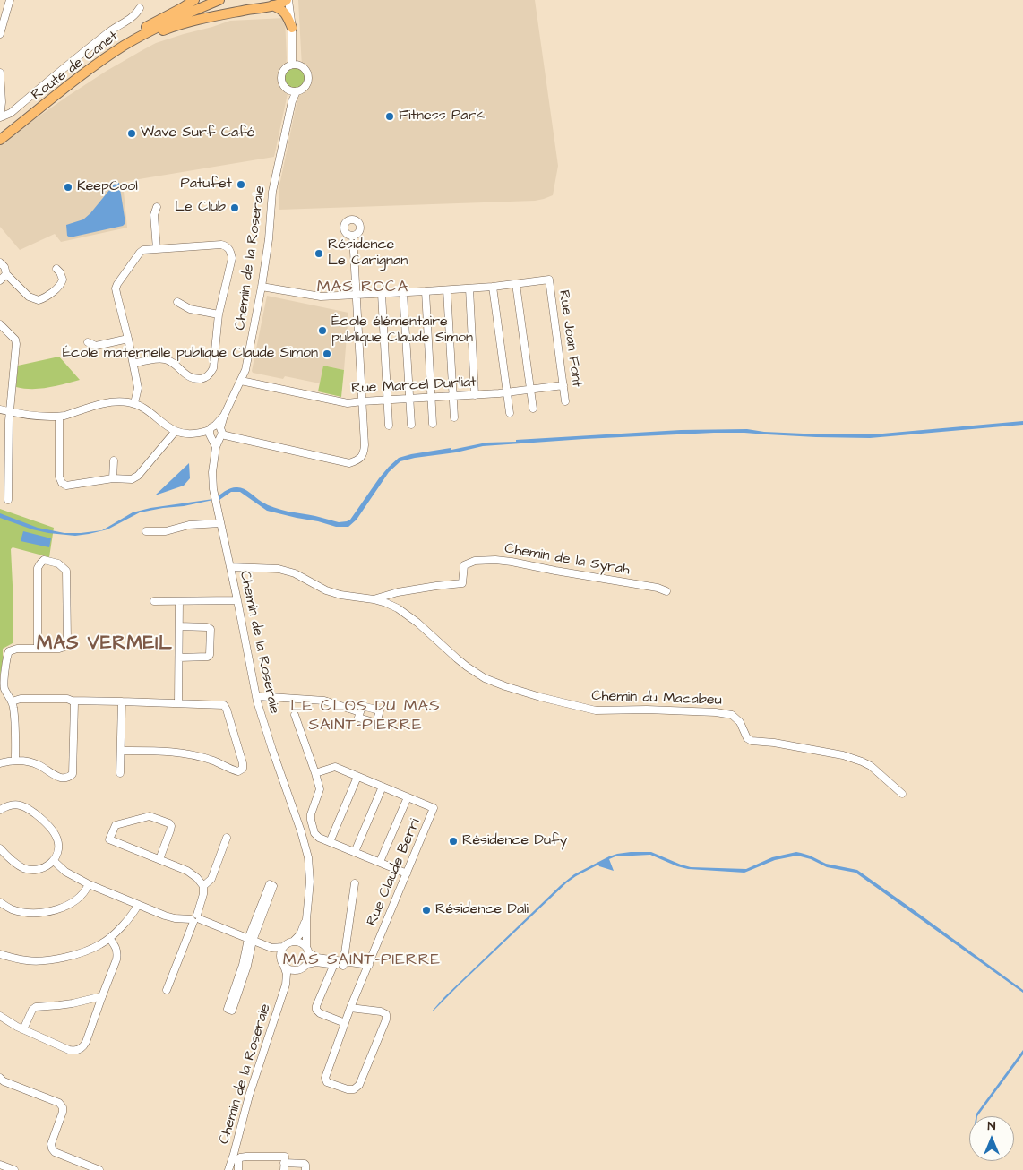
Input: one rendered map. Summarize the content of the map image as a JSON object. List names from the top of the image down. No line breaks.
{"streets":{"main road":["Route de Canet"],"street":["Chemin de la Roseraie","Rue Joan Font","Rue Marcel Durliat","Chemin de la Syrah","Chemin du Macabeu","Rue Claude Berri"]},"crossings":[["Chemin de la Roseraie","Rue Marcel Durliat"],["Chemin de la Roseraie","Chemin du Macabeu"],["Rue Joan Font","Rue Marcel Durliat"],["Chemin de la Syrah","Chemin du Macabeu"]],"districts":["MAS ROCA","MAS VERMEIL","LE CLOS DU MAS SAINT-PIERRE","MAS SAINT-PIERRE"],"places":["Fitness Park","Wave Surf Café","Patufet","KeepCool","Le Club","Résidence Le Carignan","École élémentaire publique Claude Simon","École maternelle publique Claude Simon","Résidence Dufy","Résidence Dali"],"north":"top"}
